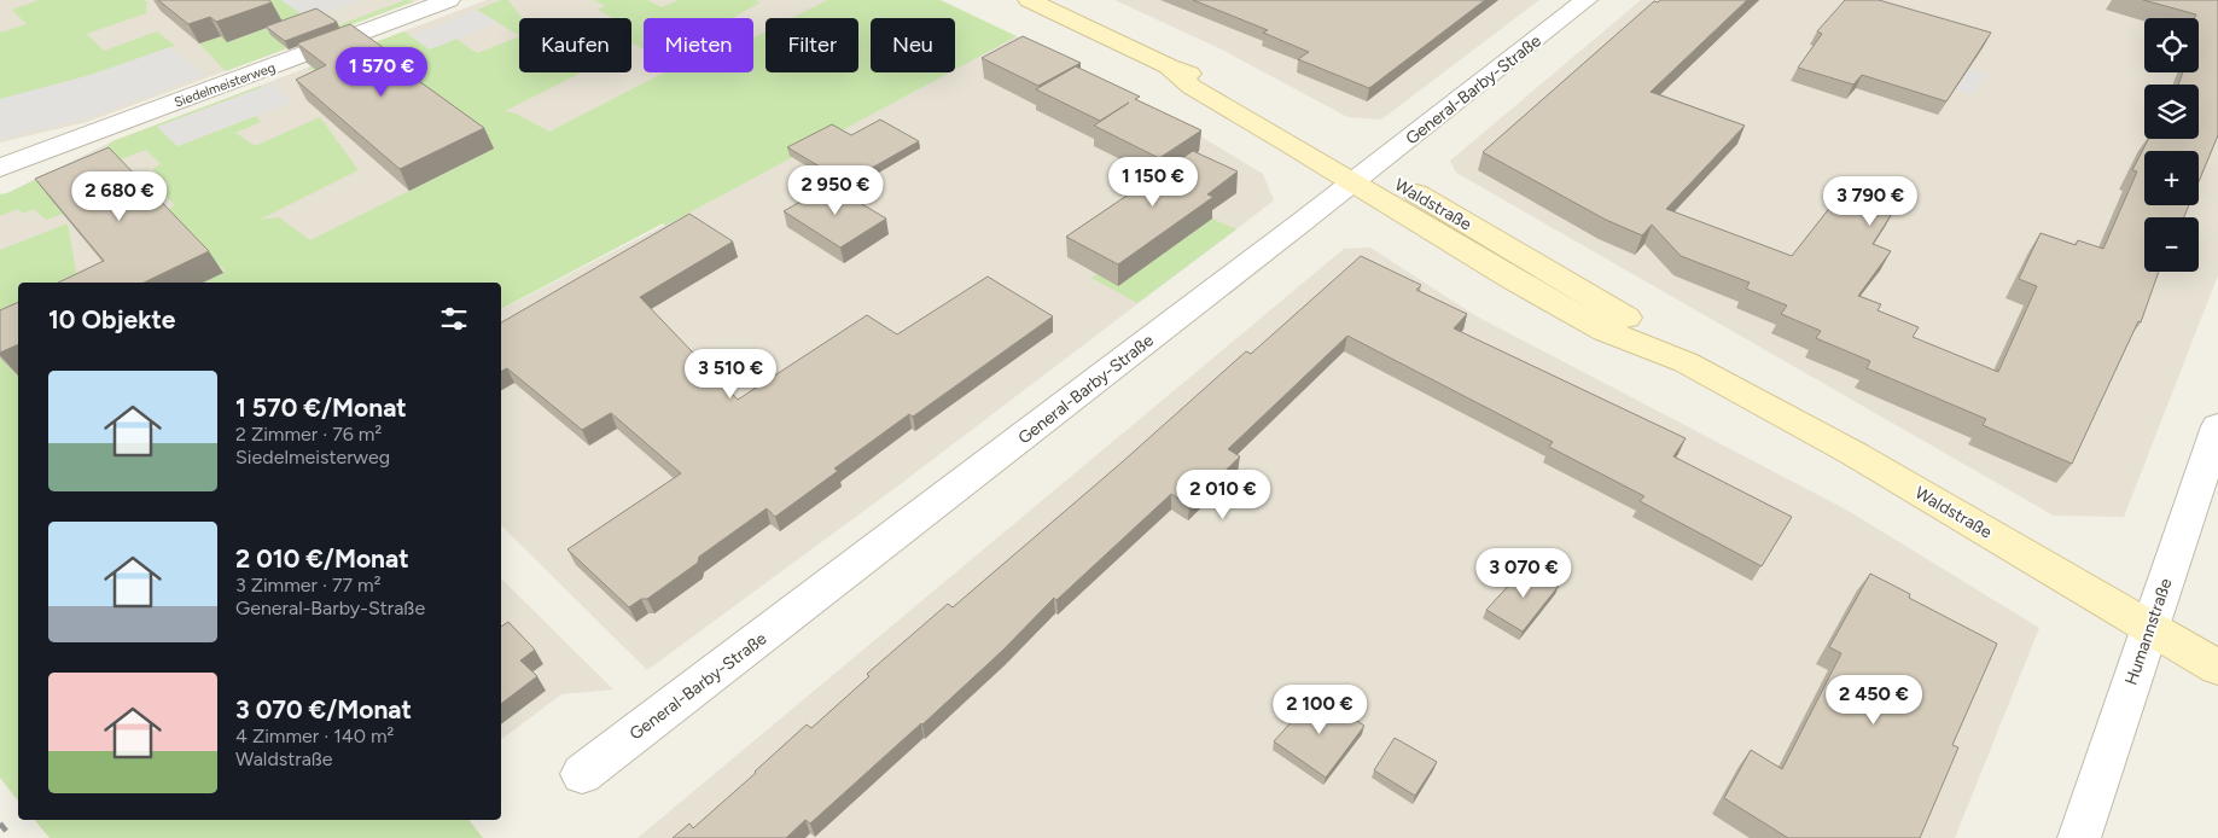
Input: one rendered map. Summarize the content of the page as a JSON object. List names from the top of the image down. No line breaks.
{"streets":{"main road":["Waldstraße"],"street":["Siedelmeisterweg","General-Barby-Straße","Humannstraße"]},"crossings":[["General-Barby-Straße","Waldstraße"],["Waldstraße","Humannstraße"]],"page":{"map_buttons":["+","−"],"chip":["Kaufen","Mieten","Filter","Neu"],"price":["1 570 €","1 150 €","2 950 €","2 680 €","3 790 €","3 510 €","2 010 €","3 070 €","2 450 €","2 100 €"],"heading":"10 Objekte","list":[{"name":"1 570 €/Monat","note":"2 Zimmer · 76 m² · Siedelmeisterweg"},{"name":"2 010 €/Monat","note":"3 Zimmer · 77 m² · General-Barby-Straße"},{"name":"3 070 €/Monat","note":"4 Zimmer · 140 m² · Waldstraße"}]}}
